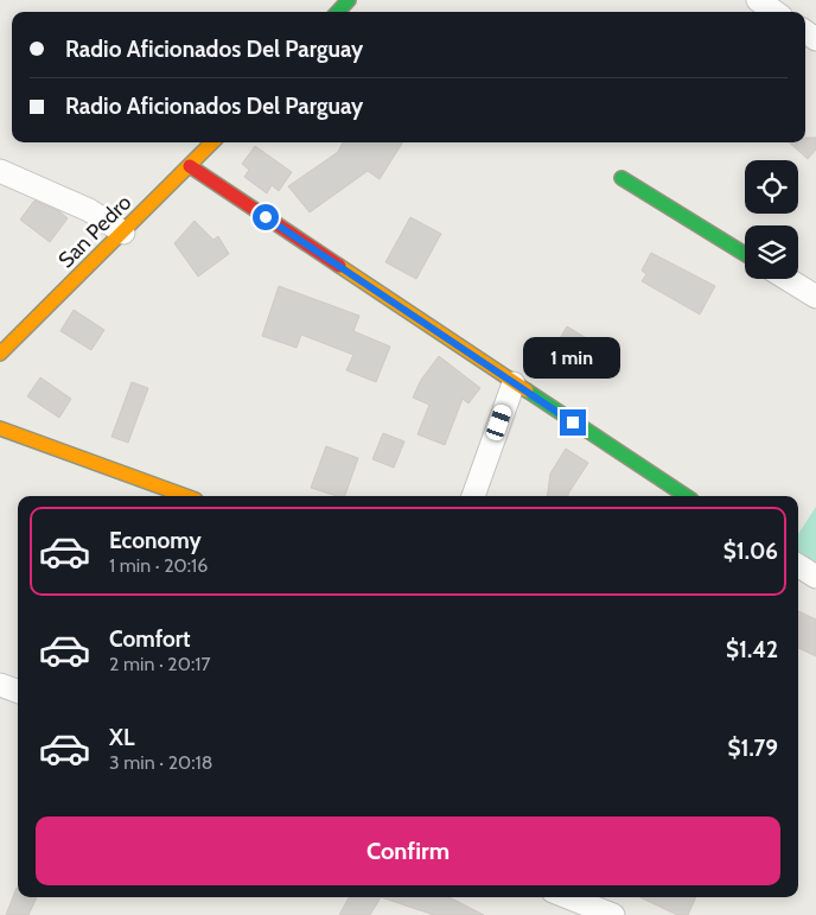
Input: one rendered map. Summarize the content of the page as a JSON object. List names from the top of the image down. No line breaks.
{"streets":{"street":["San Pedro"]},"page":{"banner":["Radio Aficionados Del Parguay","Radio Aficionados Del Parguay"],"bubble":"1 min","list":[{"name":"Economy","note":"1 min · 20:16","value":"$1.06"},{"name":"Comfort","note":"2 min · 20:17","value":"$1.42"},{"name":"XL","note":"3 min · 20:18","value":"$1.79"}],"buttons":"Confirm"}}
